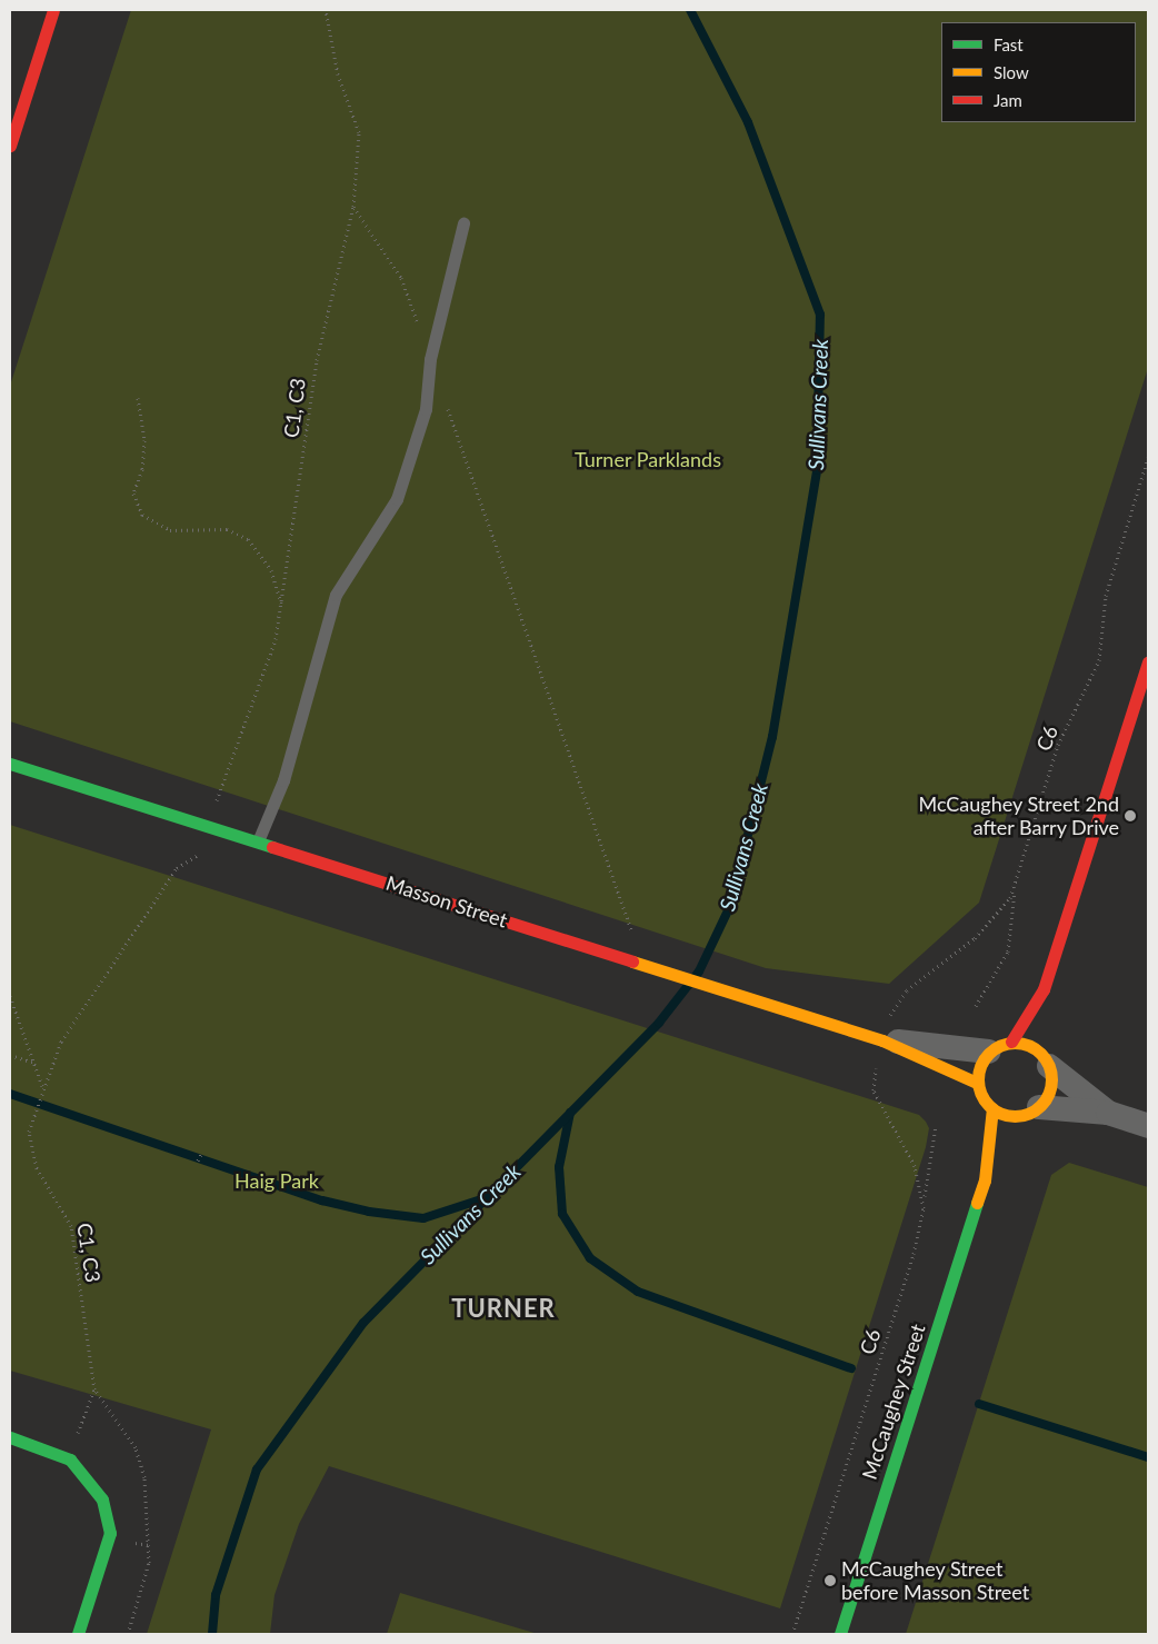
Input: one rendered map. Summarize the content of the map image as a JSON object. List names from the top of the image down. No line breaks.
{"streets":{"street":["Masson Street","McCaughey Street"],"path":["C1, C3","C6"]},"crossings":[["Masson Street","McCaughey Street"]],"districts":["TURNER"],"water":["Sullivans Creek"],"parks":["Turner Parklands","Haig Park"],"places":["McCaughey Street 2nd after Barry Drive","McCaughey Street before Masson Street"],"legend":["Fast","Slow","Jam"]}
